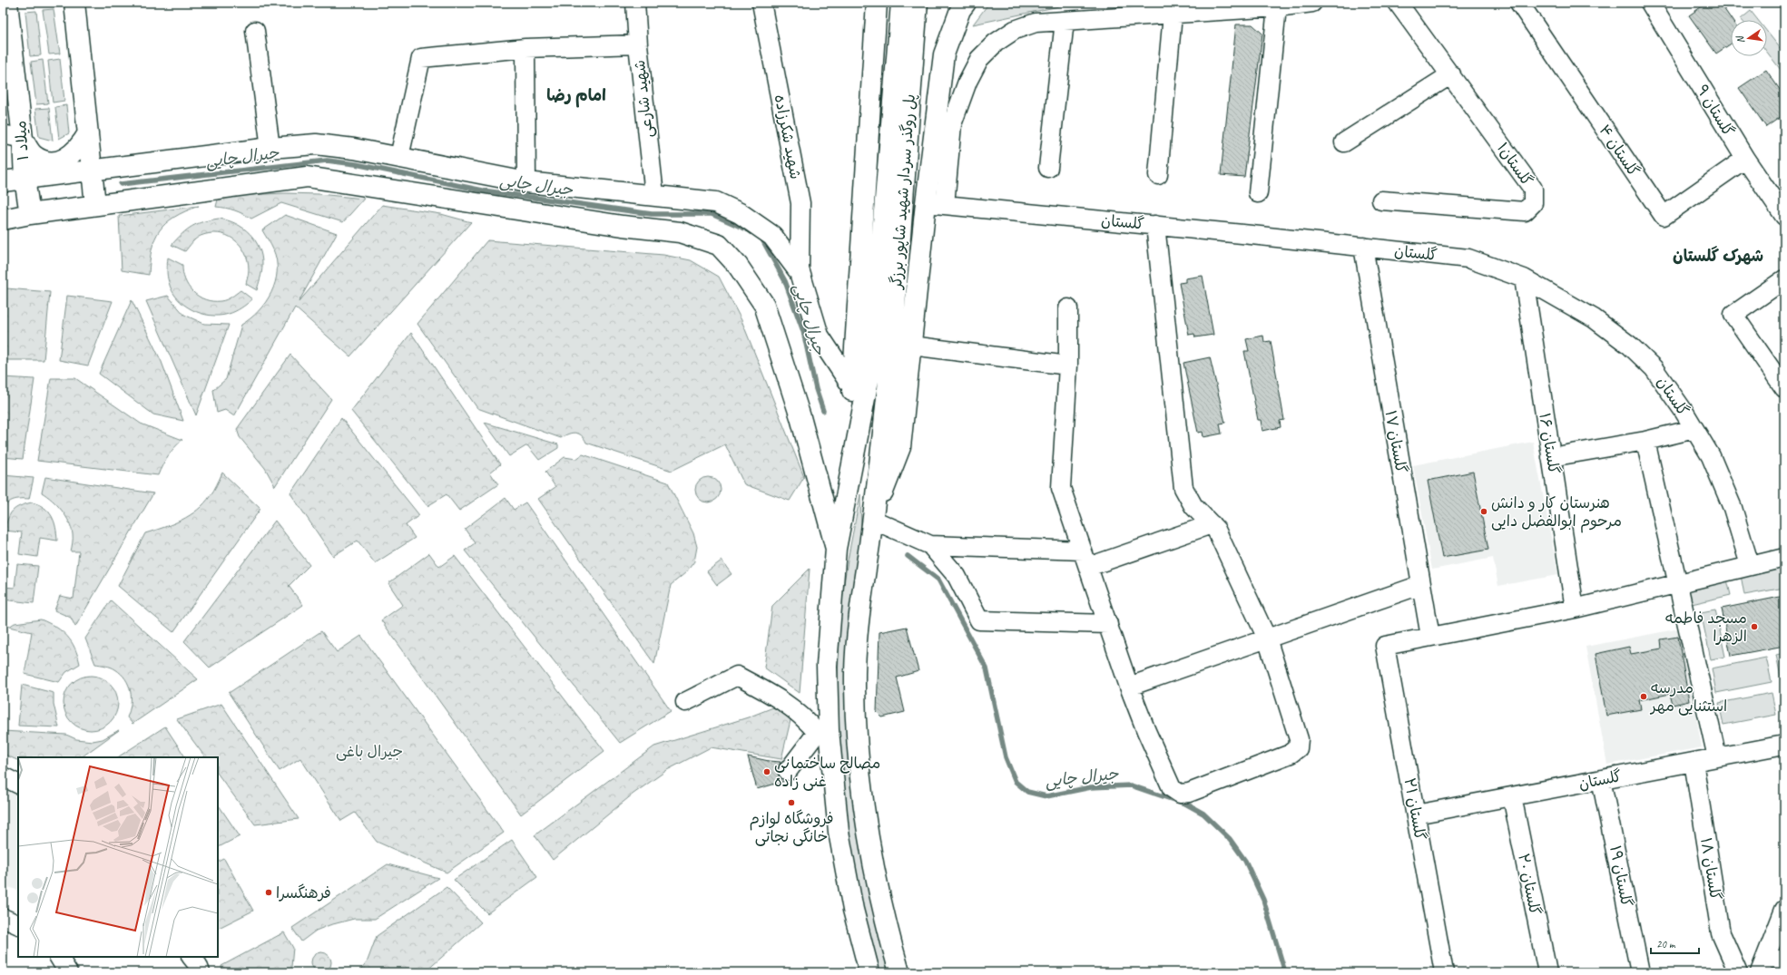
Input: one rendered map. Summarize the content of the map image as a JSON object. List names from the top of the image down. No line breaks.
{"streets":{"main road":["میلاد ۱","پل روگذر سردار شهید شاپور برزگر"],"street":["شهید شارعی","گلستان ۹","شهید شکرزاده","گلستان ۴","گلستان۱","گلستان","گلستان ۱۷","گلستان ۱۶","گلستان ۲۱","گلستان ۱۸","گلستان ۱۹","گلستان ۲۰"]},"crossings":[["گلستان ۹","گلستان ۴"],["گلستان","گلستان ۱۷"],["گلستان","گلستان ۱۶"],["گلستان","گلستان ۲۱"],["گلستان","گلستان ۱۸"],["گلستان","گلستان ۱۹"],["گلستان","گلستان ۲۰"],["گلستان ۱۷","گلستان ۲۱"]],"districts":["امام رضا","شهرک گلستان"],"water":["جیرال چایی"],"parks":["جیرال باغی"],"places":["هنرستان کار و دانش مرحوم ابوالفضل دایی","مسجد فاطمه الزهرا","مدرسه استثنایی مهر","مصالح ساختمانی غنی زاده","فروشگاه لوازم خانگی نجاتی","فرهنگسرا"],"scale_bar":"20 m","north":"left"}
